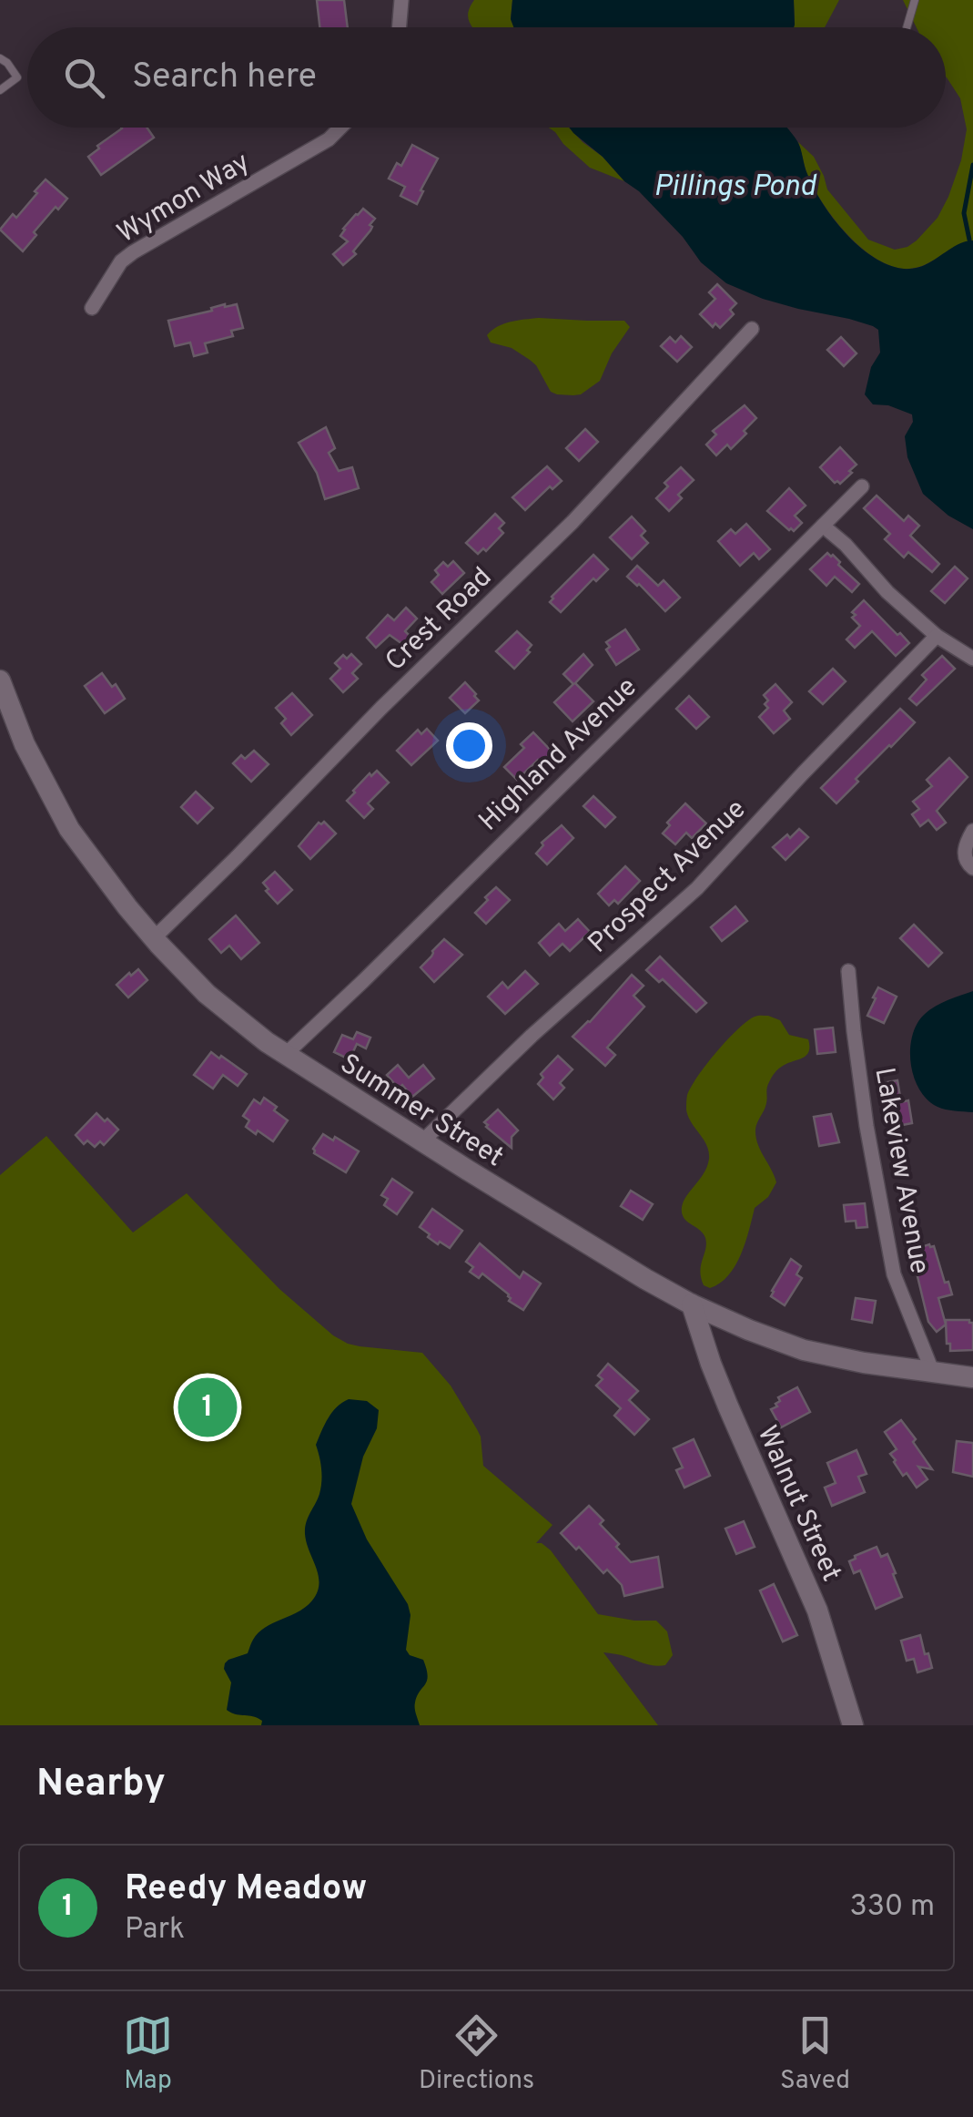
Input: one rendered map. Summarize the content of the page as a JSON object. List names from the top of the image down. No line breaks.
{"streets":{"main road":["Summer Street","Walnut Street"],"street":["Wymon Way","Crest Road","Highland Avenue","Prospect Avenue","Lakeview Avenue"]},"crossings":[["Crest Road","Summer Street"],["Highland Avenue","Summer Street"],["Prospect Avenue","Summer Street"],["Summer Street","Lakeview Avenue"],["Summer Street","Walnut Street"]],"water":["Pillings Pond"],"page":{"search":"Search here","pins":"1","heading":"Nearby","list":[{"mark":"1","name":"Reedy Meadow","note":"Park","value":"330 m"}],"nav":["Map","Directions","Saved"]}}
